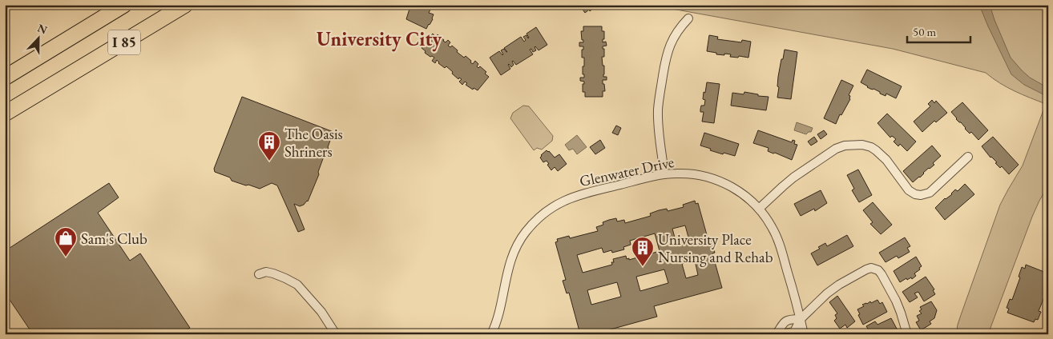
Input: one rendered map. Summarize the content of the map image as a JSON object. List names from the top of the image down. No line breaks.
{"streets":{"highway":["I 85"],"street":["Glenwater Drive"]},"districts":["University City"],"places":{"building":["The Oasis Shriners","University Place Nursing and Rehab"],"shop":["Sam's Club"]},"scale_bar":"50 m","north":"top"}
